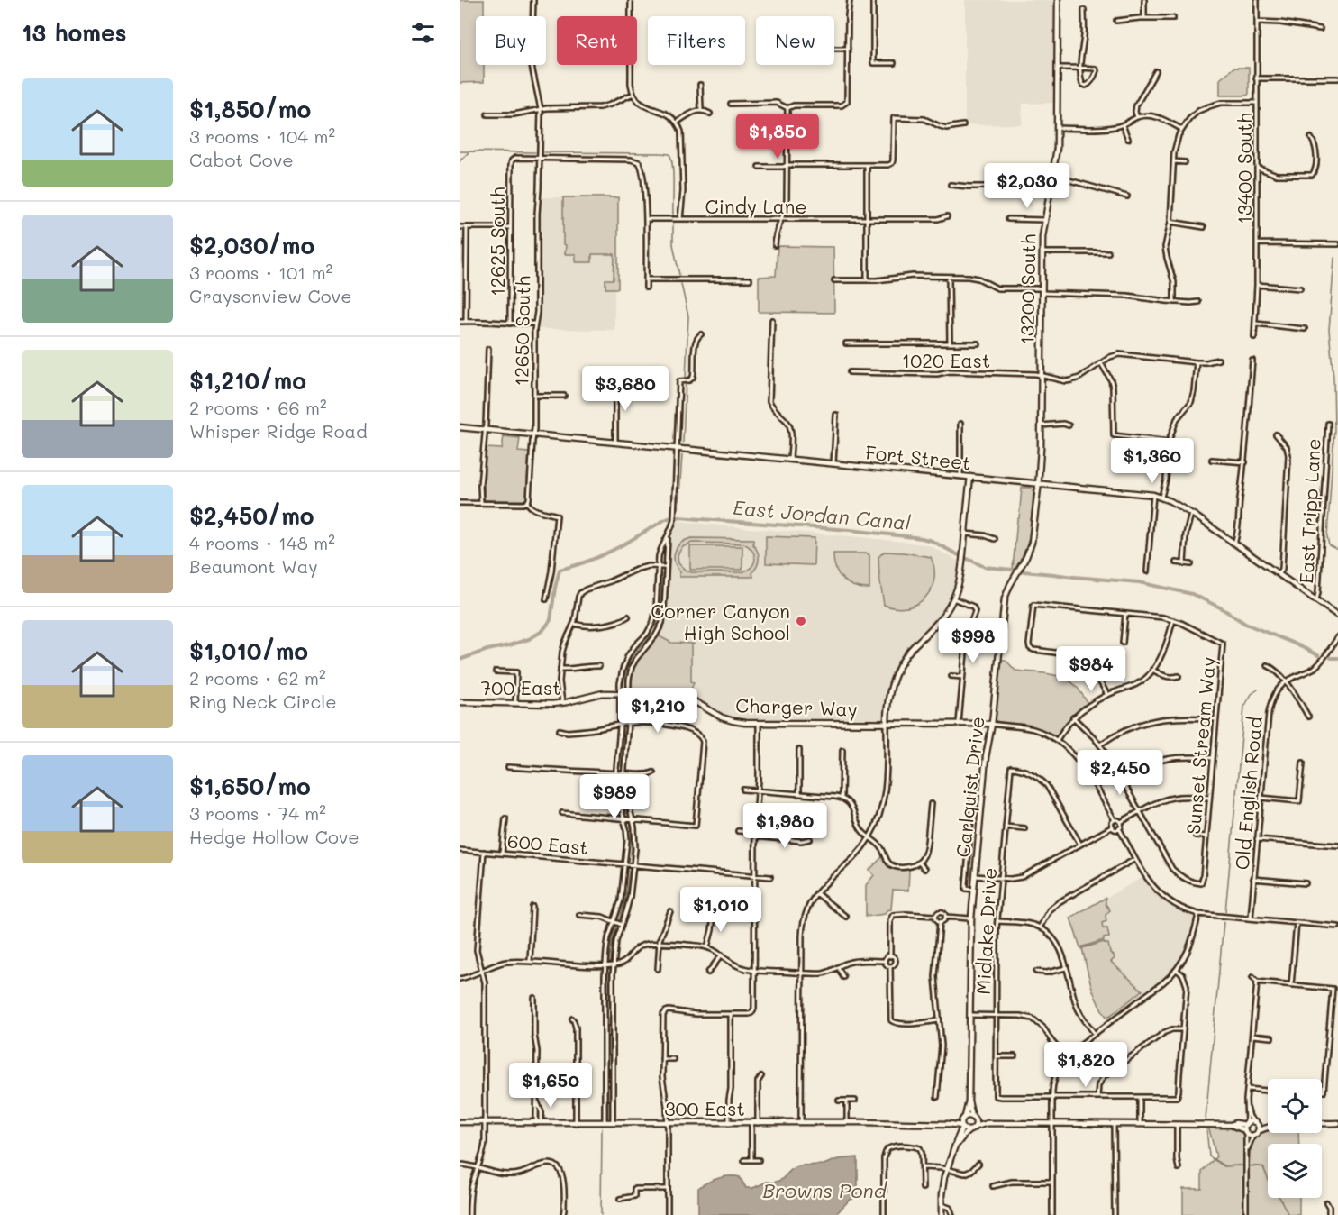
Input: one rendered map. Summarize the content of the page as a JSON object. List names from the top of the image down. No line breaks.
{"streets":{"street":["13400 South","Cindy Lane","12625 South","13200 South","12650 South","1020 East","Fort Street","East Tripp Lane","700 East","Charger Way","Sunset Stream Way","Carlquist Drive","Old English Road","600 East","Midlake Drive","300 East"]},"crossings":[["12625 South","12650 South"],["13200 South","1020 East"],["13200 South","Fort Street"],["13200 South","Carlquist Drive"],["12650 South","Fort Street"],["Fort Street","East Tripp Lane"],["Fort Street","Carlquist Drive"],["700 East","Charger Way"],["Carlquist Drive","300 East"]],"water":["East Jordan Canal","Browns Pond"],"places":["Corner Canyon High School"],"page":{"heading":"13 homes","chip":["Buy","Rent","Filters","New"],"list":[{"name":"$1,850/mo","note":"3 rooms · 104 m² · Cabot Cove"},{"name":"$2,030/mo","note":"3 rooms · 101 m² · Graysonview Cove"},{"name":"$1,210/mo","note":"2 rooms · 66 m² · Whisper Ridge Road"},{"name":"$2,450/mo","note":"4 rooms · 148 m² · Beaumont Way"},{"name":"$1,010/mo","note":"2 rooms · 62 m² · Ring Neck Circle"},{"name":"$1,650/mo","note":"3 rooms · 74 m² · Hedge Hollow Cove"}],"price":["$1,850","$2,030","$3,680","$1,360","$998","$984","$1,210","$2,450","$989","$1,980","$1,010","$1,820","$1,650"]}}
